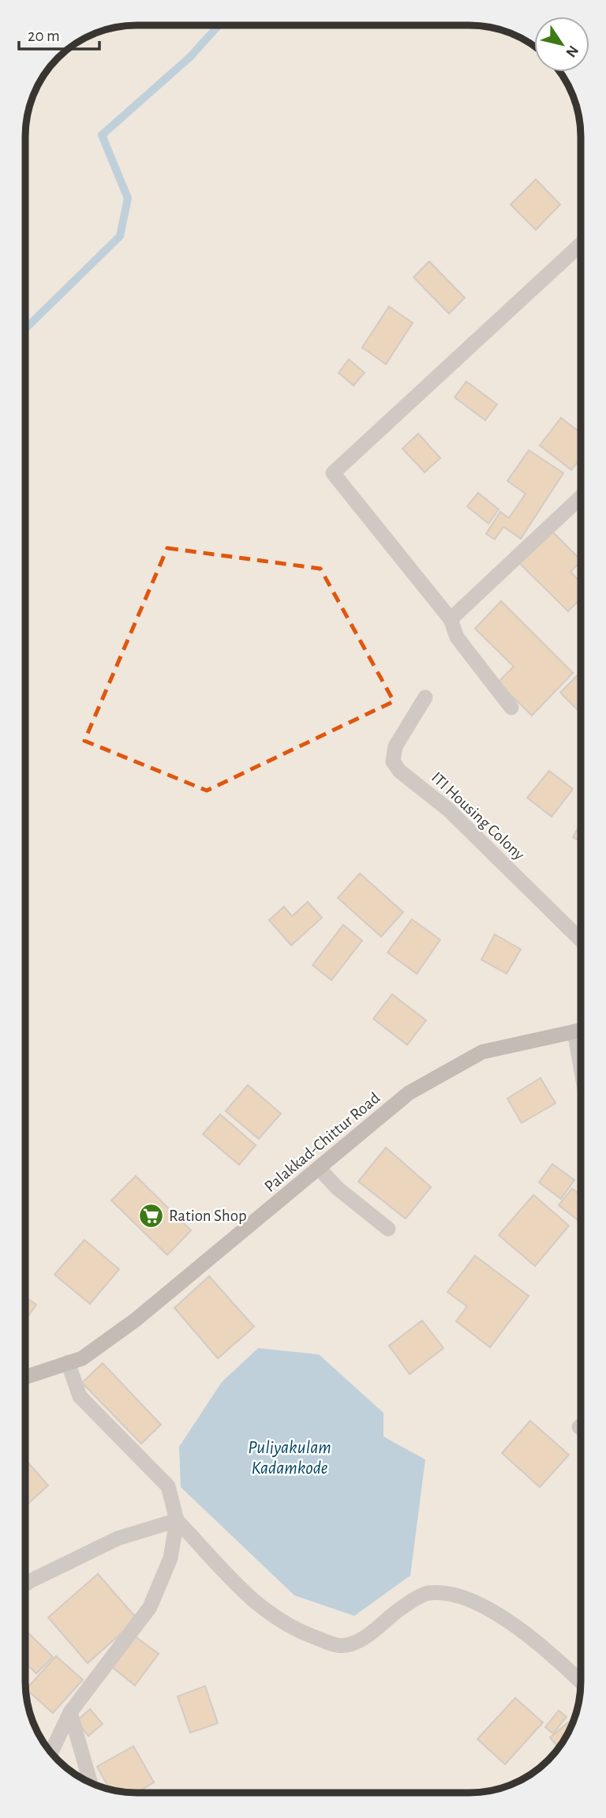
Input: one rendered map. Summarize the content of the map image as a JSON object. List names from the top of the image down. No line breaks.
{"streets":{"main road":["Palakkad-Chittur Road"],"street":["ITI Housing Colony"]},"water":["Puliyakulam Kadamkode"],"places":{"supermarket":["Ration Shop"]},"scale_bar":"20 m","north":"bottom right"}
